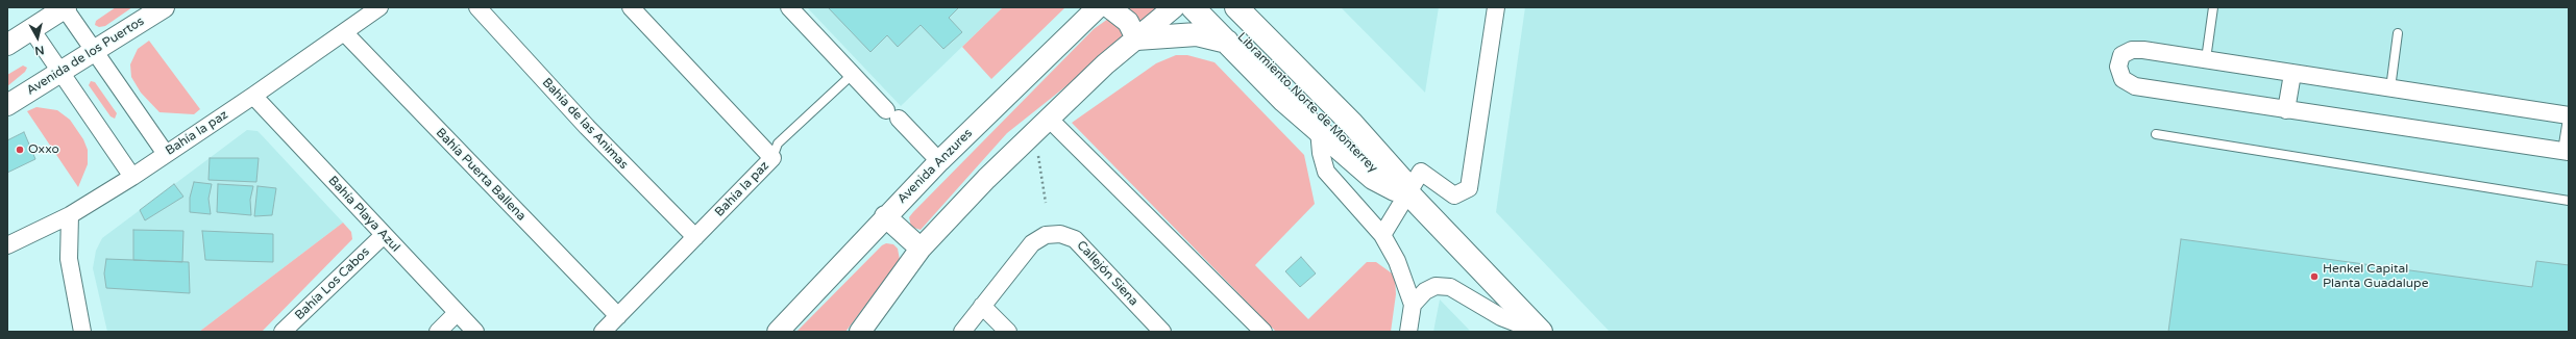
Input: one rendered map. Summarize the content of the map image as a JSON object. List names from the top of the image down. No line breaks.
{"streets":{"main road":["Libramiento Norte de Monterrey"],"street":["Avenida de los Puertos","Bahía de las Animas","Bahía la paz","Avenida Anzures","Bahía Puerta Ballena","Bahía Playa Azul","Callejón Siena","Bahía Los Cabos"]},"crossings":[["Bahía de las Animas","Bahía la paz"],["Bahía la paz","Bahía Puerta Ballena"],["Bahía la paz","Bahía Playa Azul"],["Bahía Playa Azul","Bahía Los Cabos"]],"places":["Oxxo","Henkel Capital Planta Guadalupe"],"north":"bottom"}
